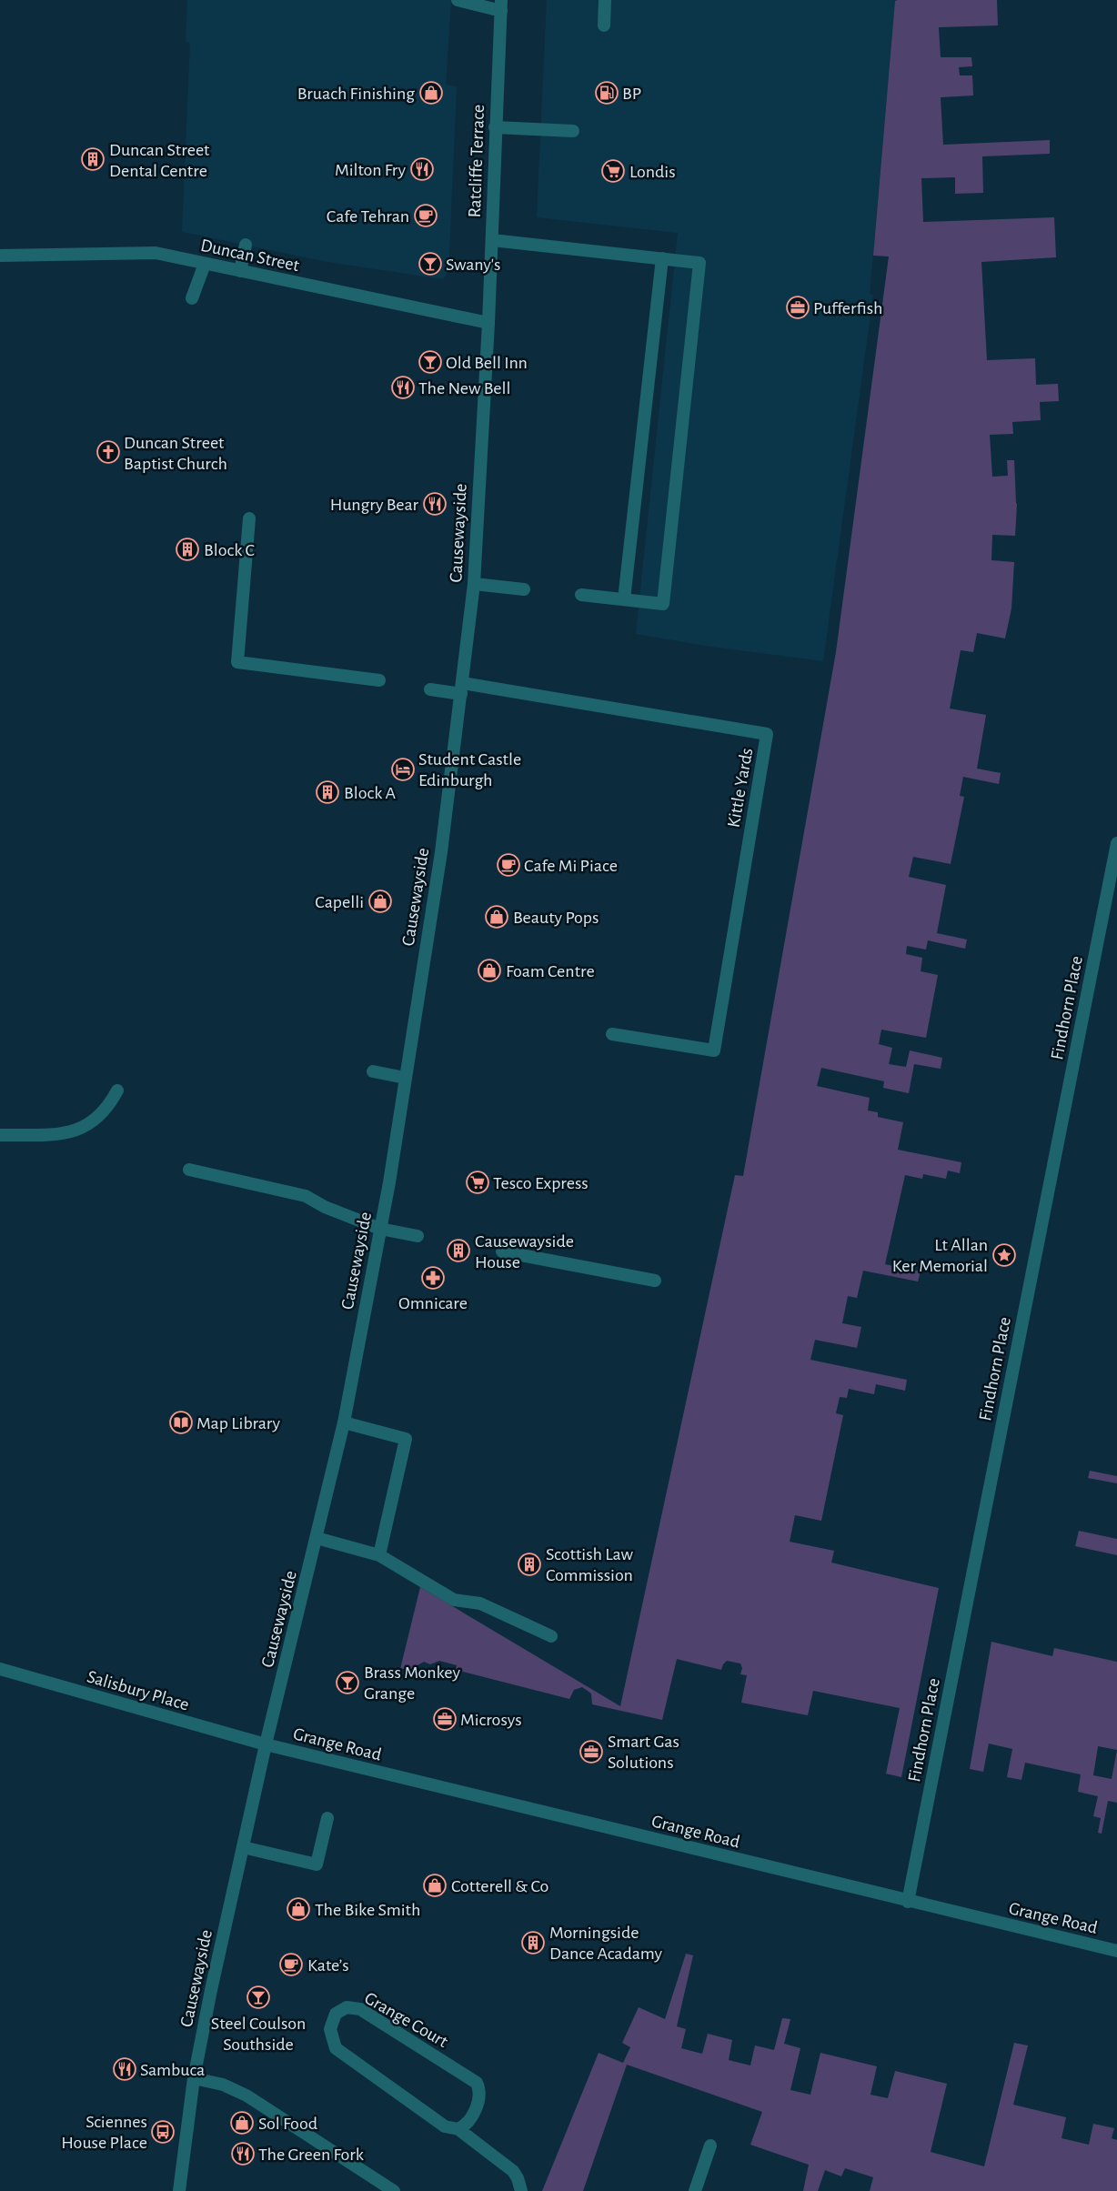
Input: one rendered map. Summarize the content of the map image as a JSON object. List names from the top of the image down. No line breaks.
{"streets":{"street":["Ratcliffe Terrace","Duncan Street","Causewayside","Kittle Yards","Findhorn Place","Salisbury Place","Grange Road","Grange Court"]},"crossings":[["Ratcliffe Terrace","Duncan Street"],["Ratcliffe Terrace","Causewayside"],["Duncan Street","Causewayside"],["Causewayside","Kittle Yards"],["Causewayside","Salisbury Place"],["Causewayside","Grange Road"],["Findhorn Place","Grange Road"],["Salisbury Place","Grange Road"]],"places":{"shop":["Bruach Finishing","Capelli","Beauty Pops","Foam Centre","Cotterell & Co","The Bike Smith","Sol Food"],"fuel station":["BP"],"building":["Duncan Street Dental Centre","Block C","Block A","Causewayside House","Scottish Law Commission","Morningside Dance Acadamy"],"restaurant":["Milton Fry","The New Bell","Hungry Bear","Sambuca","The Green Fork"],"supermarket":["Londis","Tesco Express"],"cafe":["Cafe Tehran","Cafe Mi Piace","Kate’s"],"bar":["Swany's","Old Bell Inn","Brass Monkey Grange","Steel Coulson Southside"],"office":["Pufferfish","Microsys","Smart Gas Solutions"],"church":["Duncan Street Baptist Church"],"hotel":["Student Castle Edinburgh"],"place":["Lt Allan Ker Memorial"],"pharmacy":["Omnicare"],"library":["Map Library"],"bus stop":["Sciennes House Place"]}}
